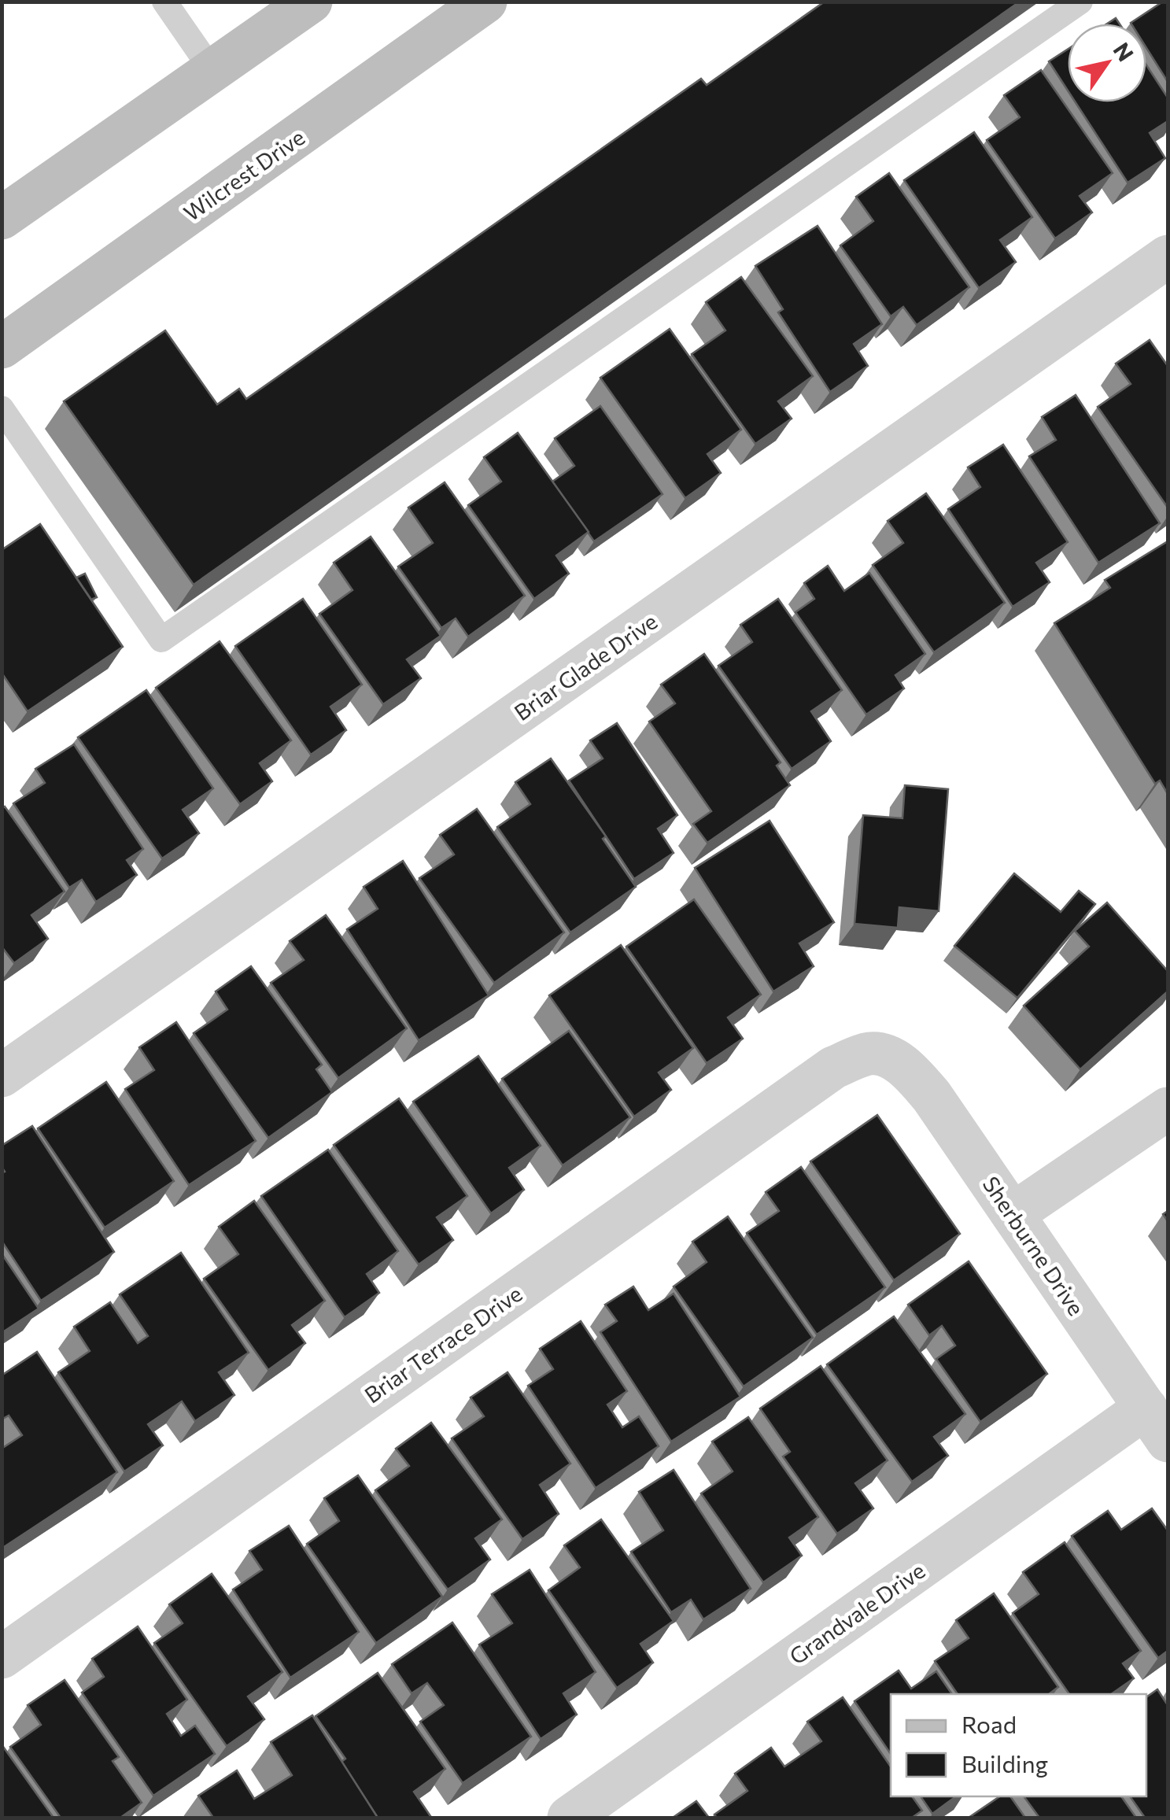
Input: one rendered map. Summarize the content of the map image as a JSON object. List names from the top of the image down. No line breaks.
{"streets":{"main road":["Wilcrest Drive"],"street":["Briar Glade Drive","Sherburne Drive","Briar Terrace Drive","Grandvale Drive"]},"crossings":[["Sherburne Drive","Briar Terrace Drive"],["Sherburne Drive","Grandvale Drive"]],"legend":["Road","Building"],"north":"top right"}
